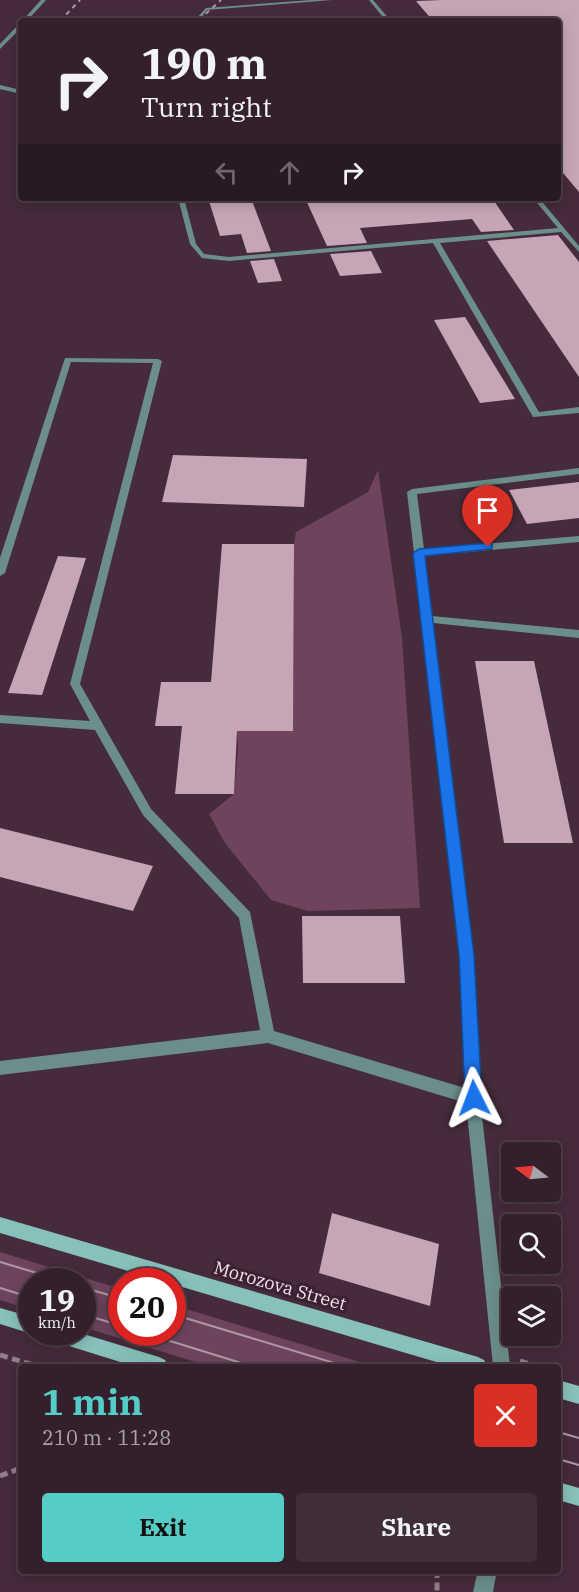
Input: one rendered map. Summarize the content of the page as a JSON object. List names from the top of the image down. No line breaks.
{"streets":{"main road":["Morozova Street"]},"north":"left","page":{"turn":["190 m","Turn right"],"speed":"19 km/h","limit":"20","heading":["1 min","210 m · 11:28"],"buttons":["Exit","Share"]}}
